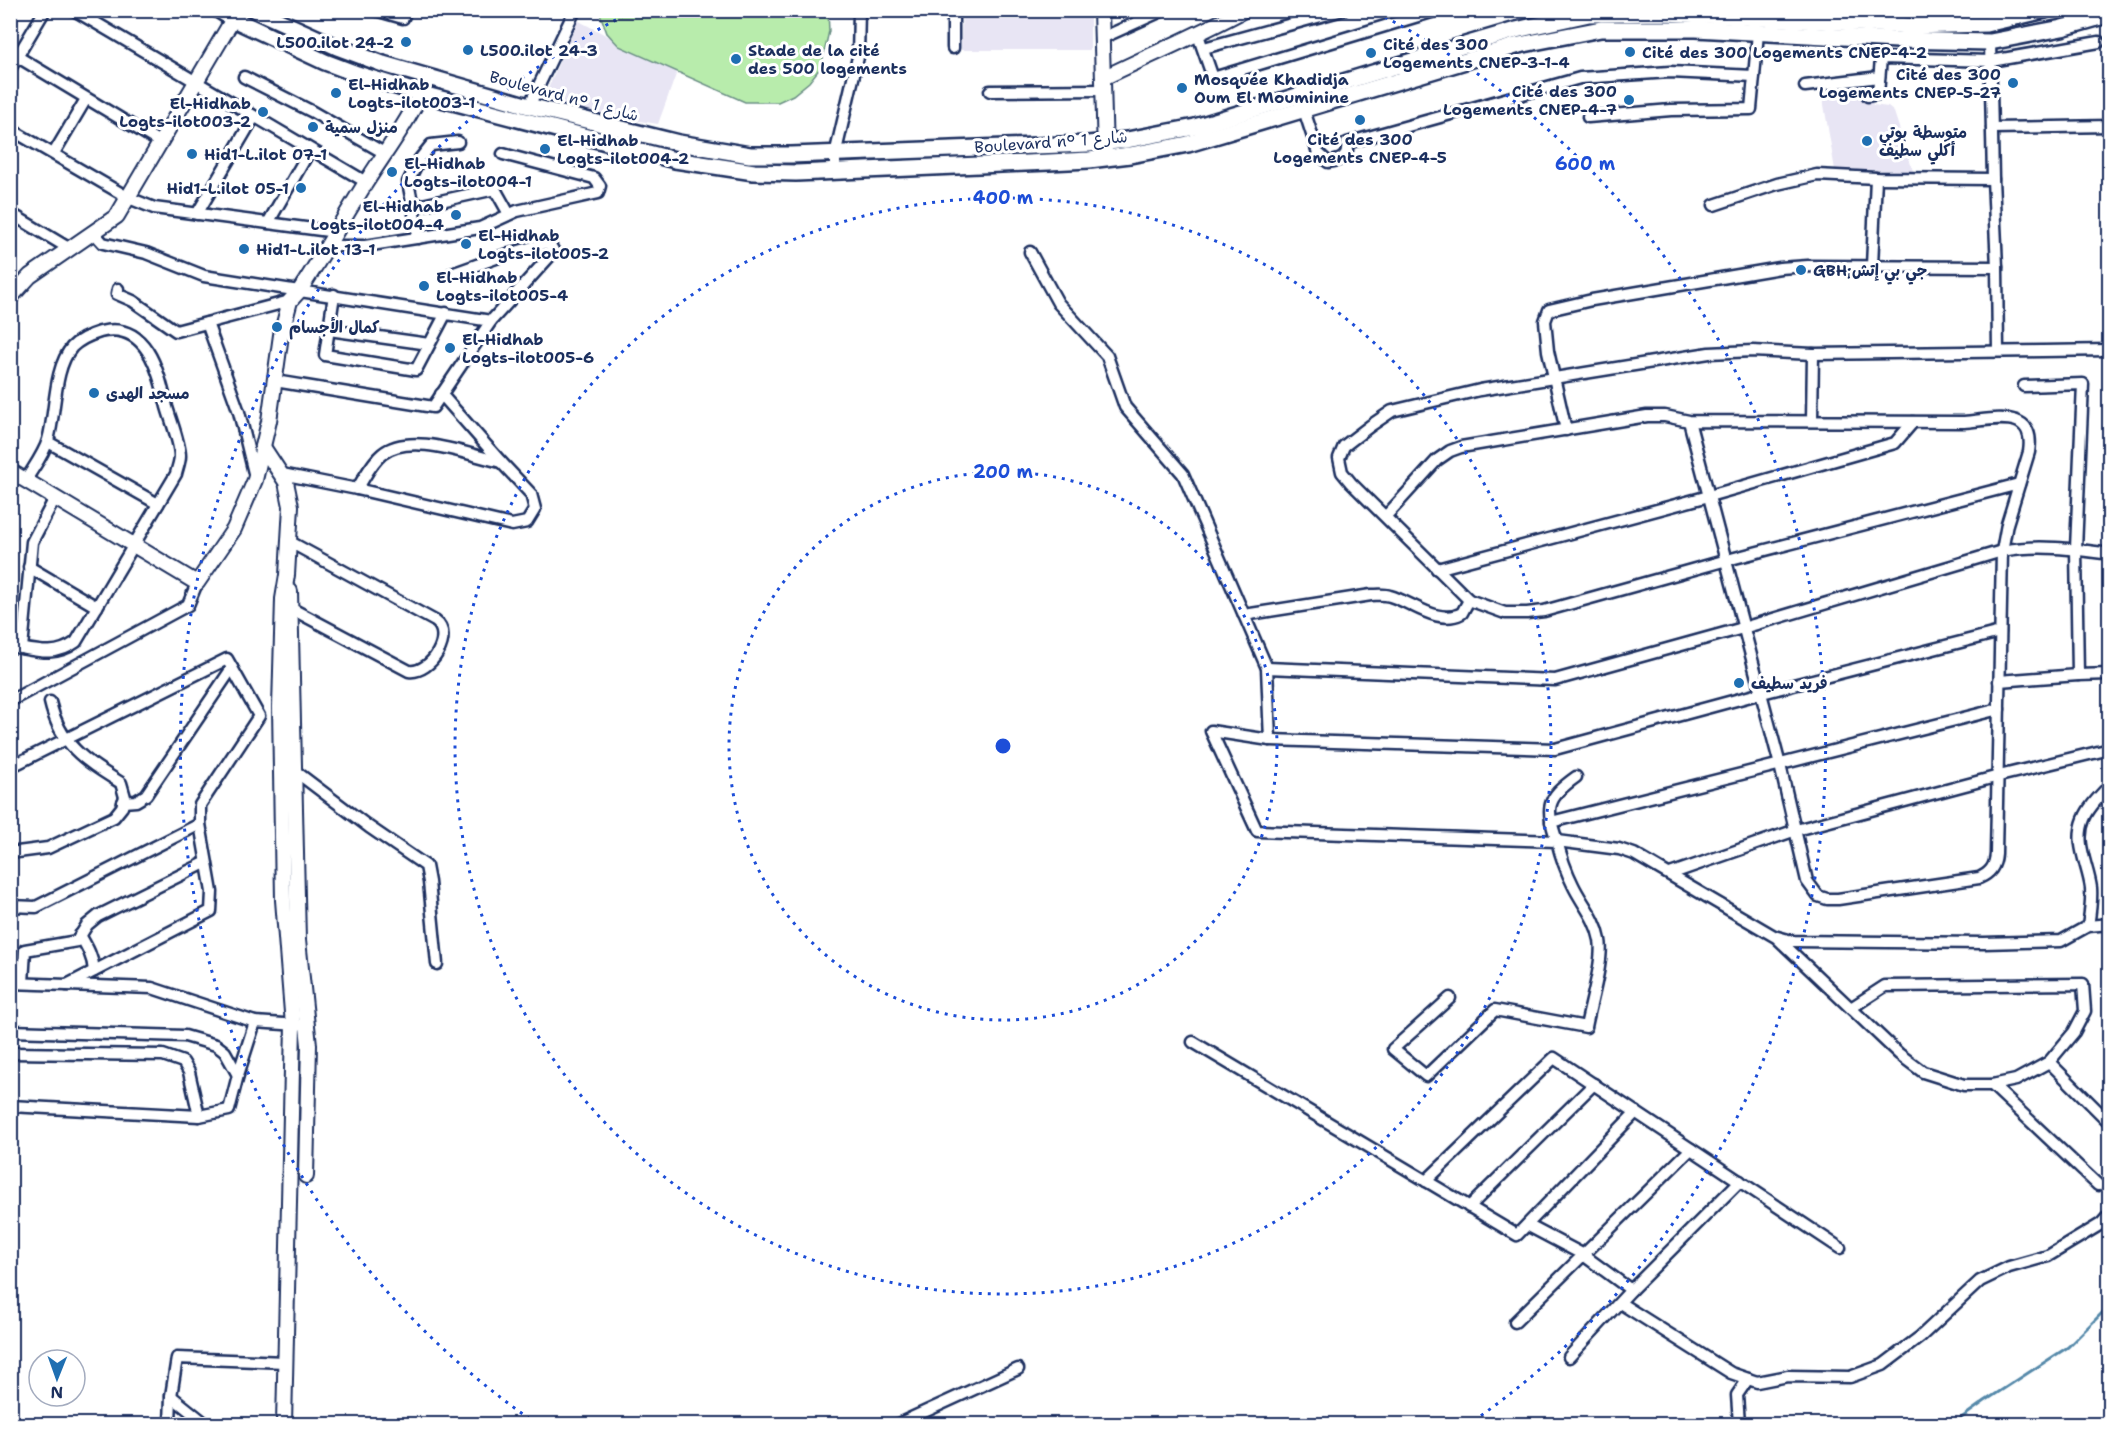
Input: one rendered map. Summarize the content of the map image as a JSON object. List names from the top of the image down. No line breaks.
{"streets":{"main road":["Boulevard n° شارع 1"]},"places":["L500.ilot 24-2","L500.ilot 24-3","Cité des 300 Logements CNEP-4-2","Cité des 300 Logements CNEP-3-1-4","Stade de la cité des 500 logements","Cité des 300 Logements CNEP-5-27","Mosquée Khadidja Oum El Mouminine","El-Hidhab Logts-ilot003-1","Cité des 300 Logements CNEP-4-7","El-Hidhab Logts-ilot003-2","Cité des 300 Logements CNEP-4-5","منزل سمية","متوسطة بوتي أكلي سطيف","El-Hidhab Logts-ilot004-2","Hid1-L.ilot 07-1","El-Hidhab Logts-ilot004-1","Hid1-L.ilot 05-1","El-Hidhab Logts-ilot004-4","El-Hidhab Logts-ilot005-2","Hid1-L.ilot 13-1","GBH;جي بي إتش","El-Hidhab Logts-ilot005-4","كمال الأجسام","El-Hidhab Logts-ilot005-6","مسجد الهدى","فريد سطيف"],"north":"bottom","rings":["600 m","400 m","200 m"]}
